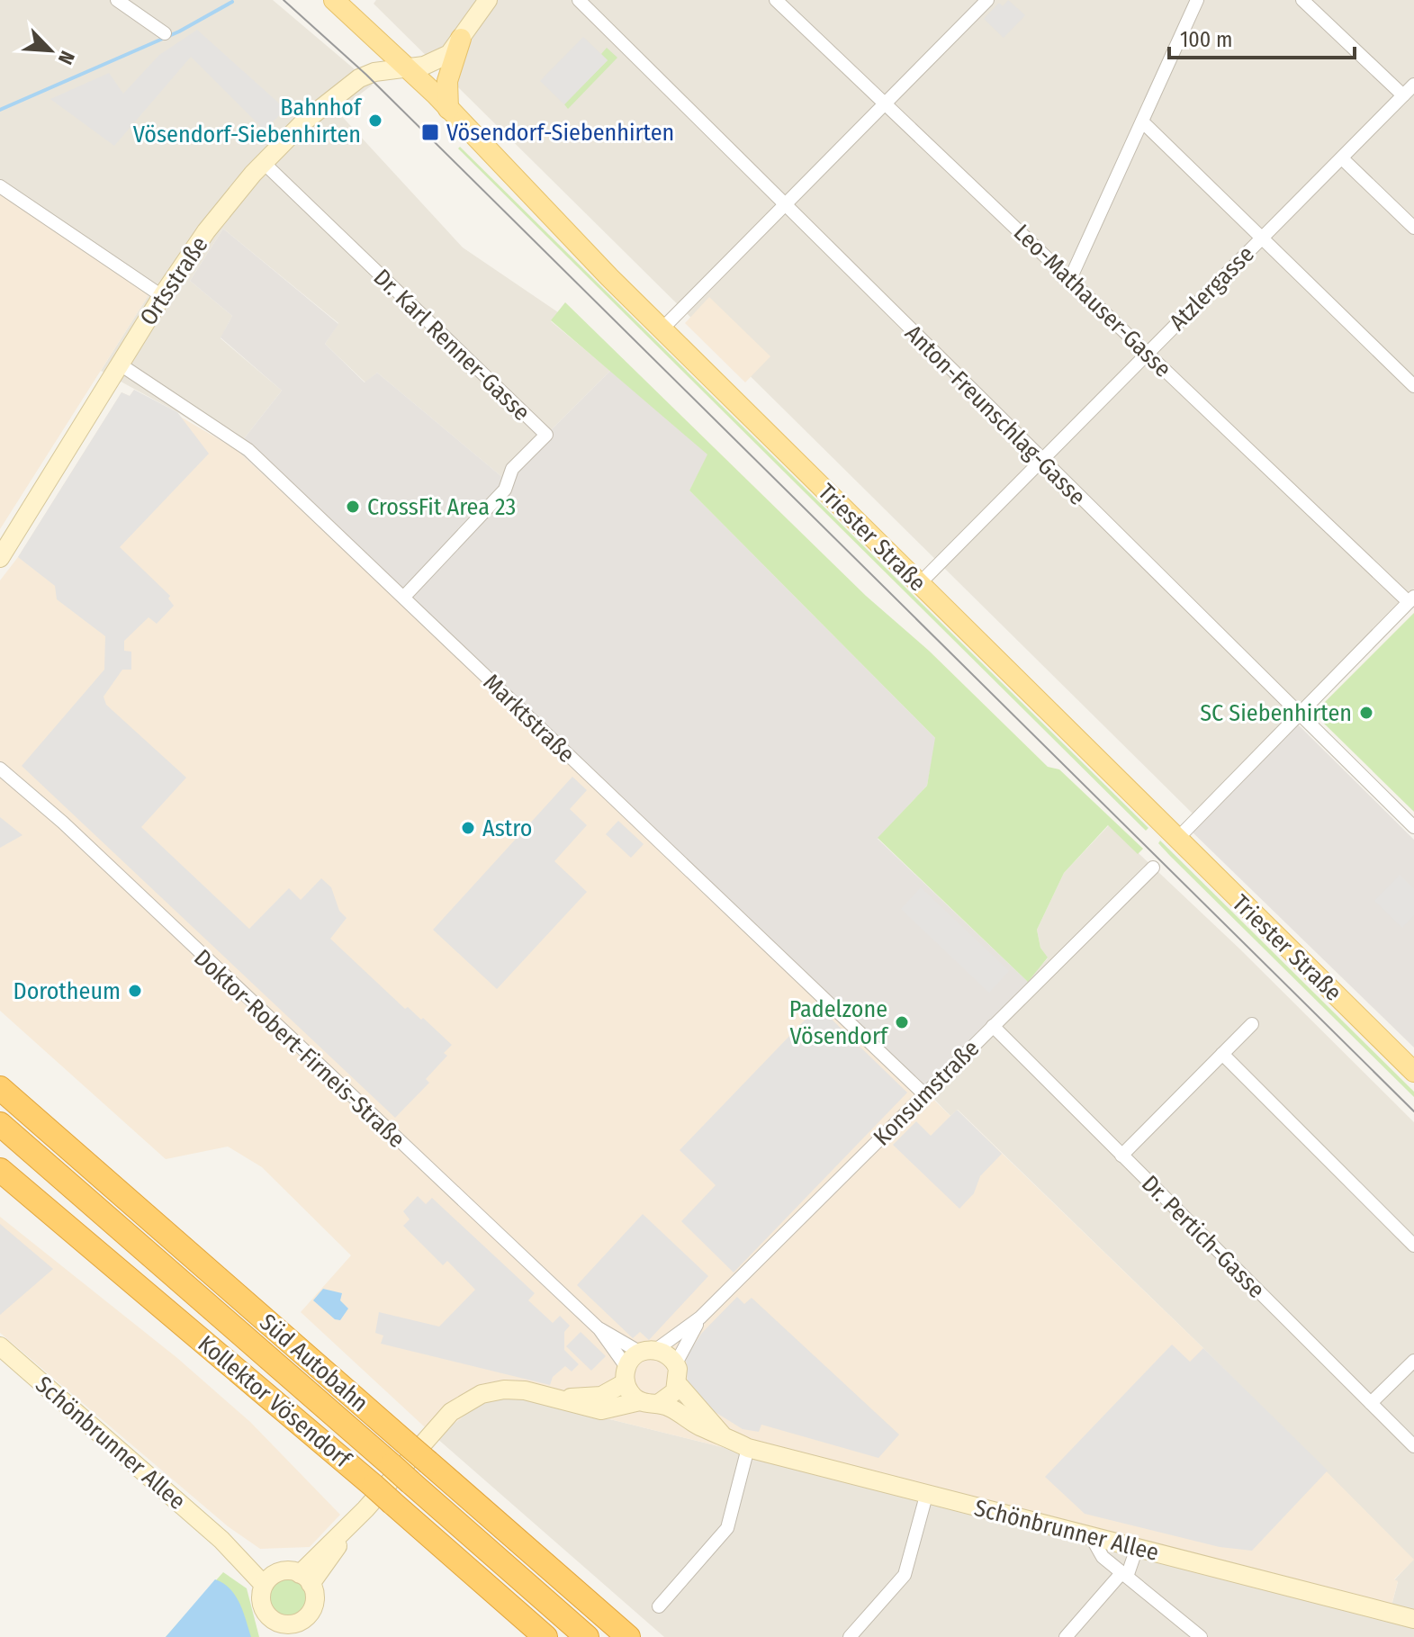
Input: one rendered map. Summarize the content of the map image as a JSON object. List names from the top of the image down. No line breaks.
{"streets":{"highway":["Süd Autobahn","Kollektor Vösendorf"],"main road":["Ortsstraße","Triester Straße","Schönbrunner Allee"],"street":["Atzlergasse","Leo-Mathauser-Gasse","Dr. Karl Renner-Gasse","Anton-Freunschlag-Gasse","Marktstraße","Doktor-Robert-Firneis-Straße","Konsumstraße","Dr. Pertich-Gasse"]},"crossings":[["Ortsstraße","Dr. Karl Renner-Gasse"],["Ortsstraße","Triester Straße"],["Ortsstraße","Marktstraße"],["Atzlergasse","Leo-Mathauser-Gasse"],["Atzlergasse","Anton-Freunschlag-Gasse"],["Atzlergasse","Triester Straße"],["Dr. Karl Renner-Gasse","Marktstraße"],["Marktstraße","Konsumstraße"],["Doktor-Robert-Firneis-Straße","Konsumstraße"],["Doktor-Robert-Firneis-Straße","Schönbrunner Allee"],["Konsumstraße","Dr. Pertich-Gasse"],["Konsumstraße","Schönbrunner Allee"]],"places":{"other":["Bahnhof Vösendorf-Siebenhirten","CrossFit Area 23","SC Siebenhirten","Astro","Dorotheum","Padelzone Vösendorf"],"transit":["Vösendorf-Siebenhirten"]},"scale_bar":"100 m","north":"bottom right"}
